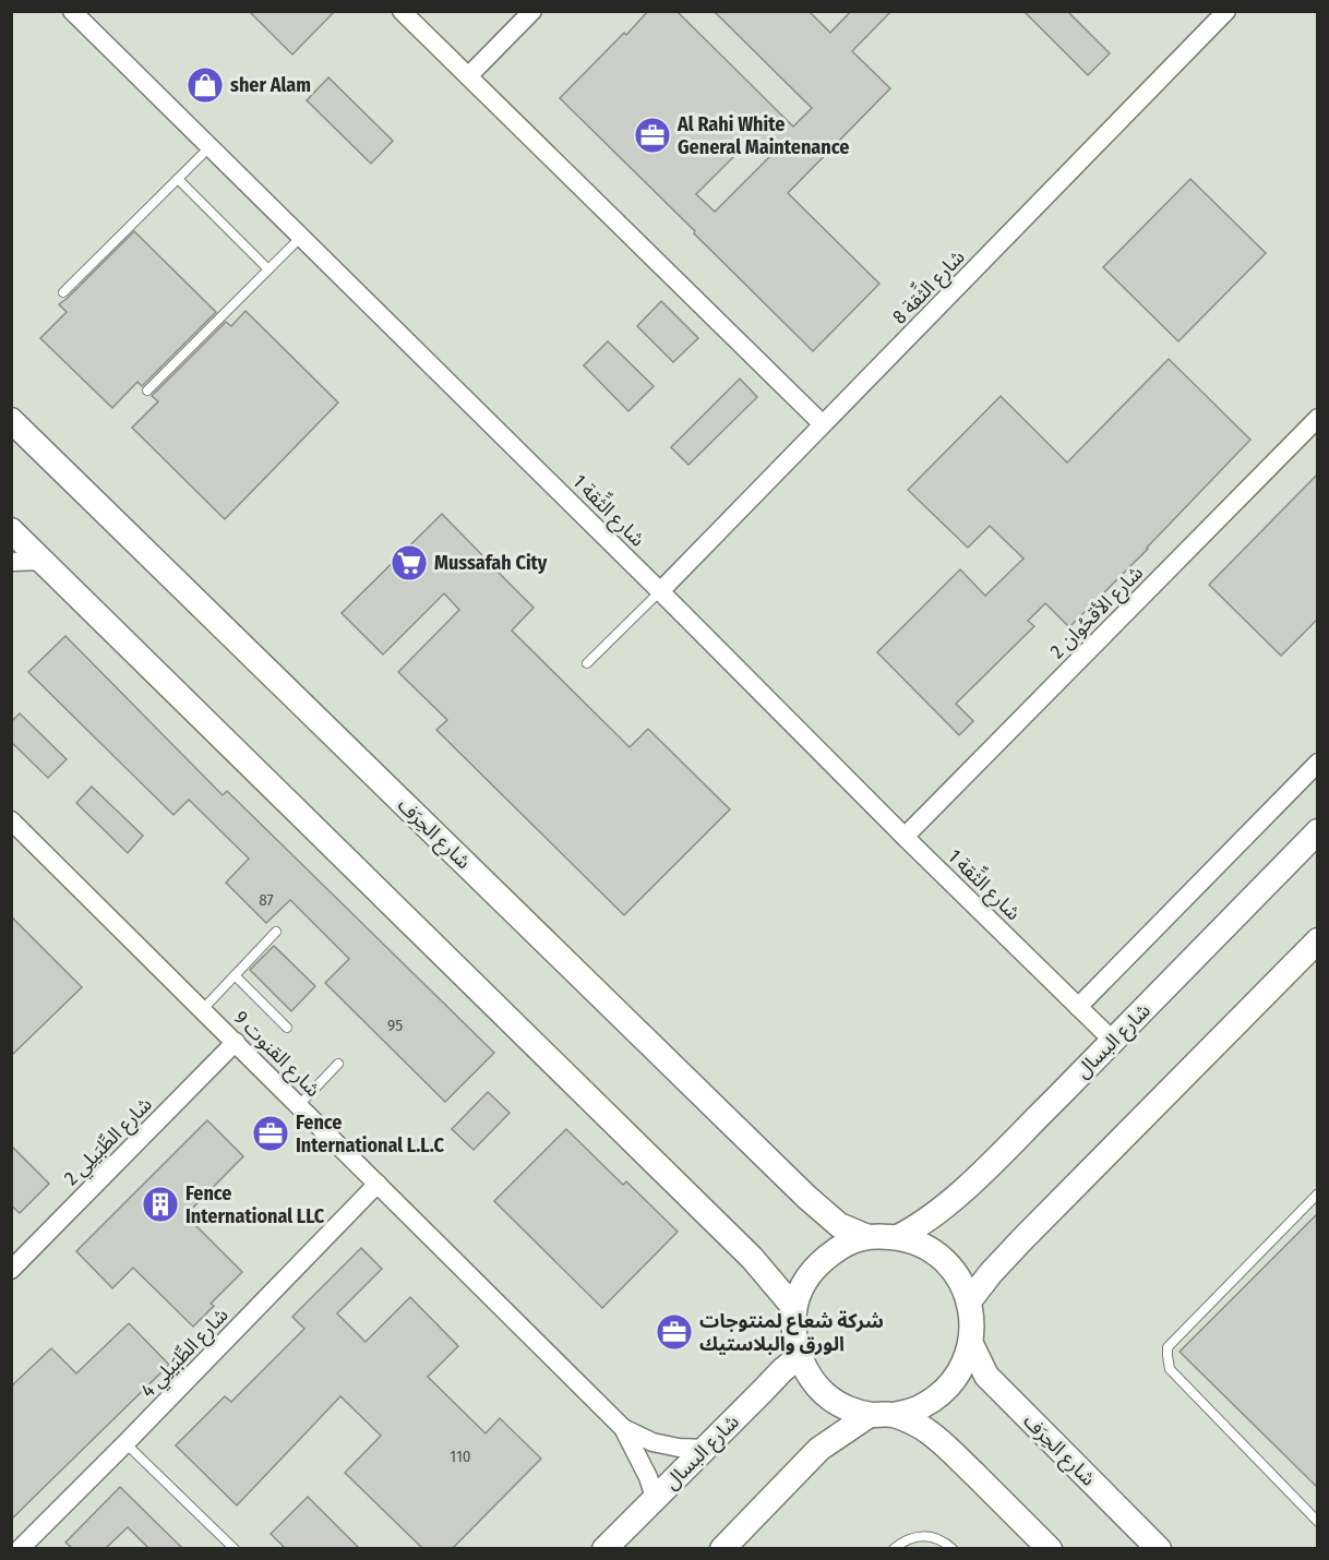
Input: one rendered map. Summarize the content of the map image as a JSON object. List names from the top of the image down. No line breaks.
{"streets":{"street":["شارع الثِّقة 8","شارع الثِّقة 1","شارع الأقحُوان 2","شارع الحِرَف","شارع البسال","شارع القنوت 9","شارع الطِّبَيلِي 2","شارع الطِّبَيلِي 4"]},"crossings":[["شارع الثِّقة 8","شارع الثِّقة 1"],["شارع الثِّقة 1","شارع الأقحُوان 2"],["شارع الثِّقة 1","شارع البسال"],["شارع الحِرَف","شارع البسال"],["شارع البسال","شارع القنوت 9"],["شارع القنوت 9","شارع الطِّبَيلِي 2"],["شارع القنوت 9","شارع الطِّبَيلِي 4"]],"places":{"shop":["sher Alam"],"office":["Al Rahi White General Maintenance","Fence International L.L.C","شركة شعاع لمنتوجات الورق والبلاستيك"],"supermarket":["Mussafah City"],"building":["Fence International LLC"]},"house_numbers":["87","95","110"]}
